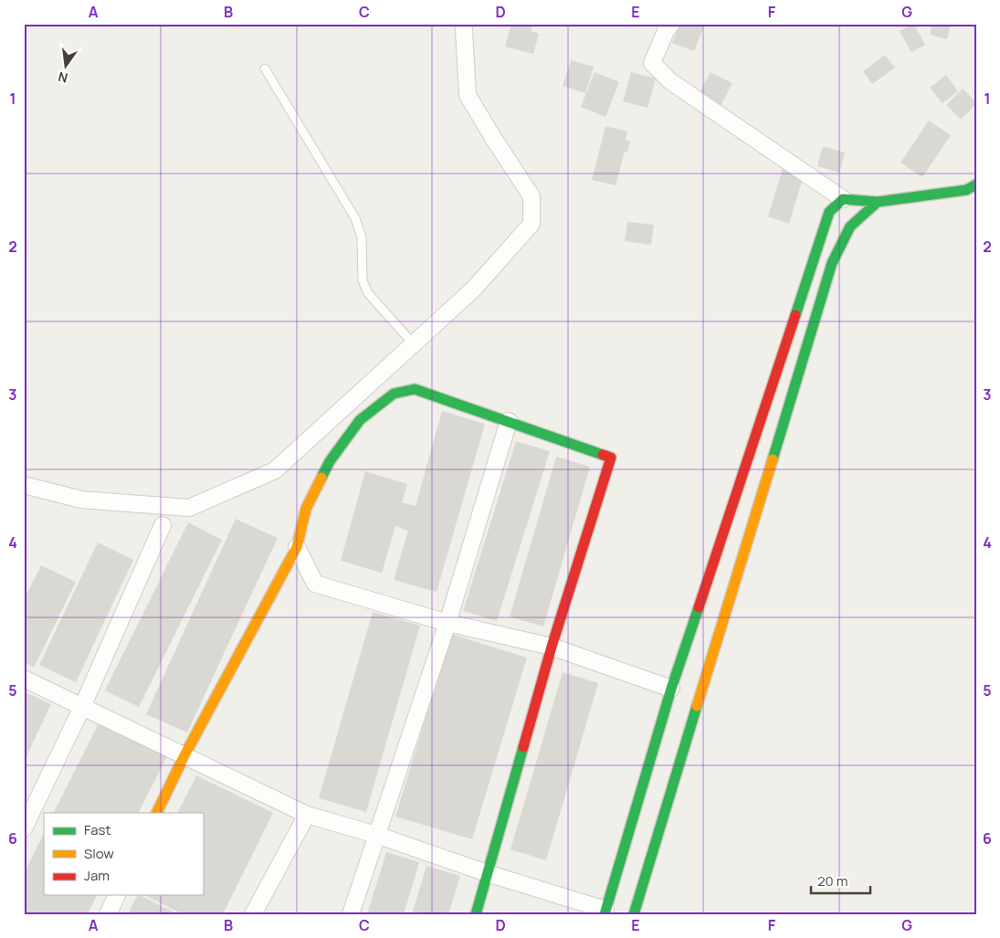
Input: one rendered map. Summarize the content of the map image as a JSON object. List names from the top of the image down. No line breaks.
{"legend":["Fast","Slow","Jam"],"scale_bar":"20 m","north":"bottom","grid":{"columns":["A","B","C","D","E","F","G"],"rows":["1","2","3","4","5","6"]}}
